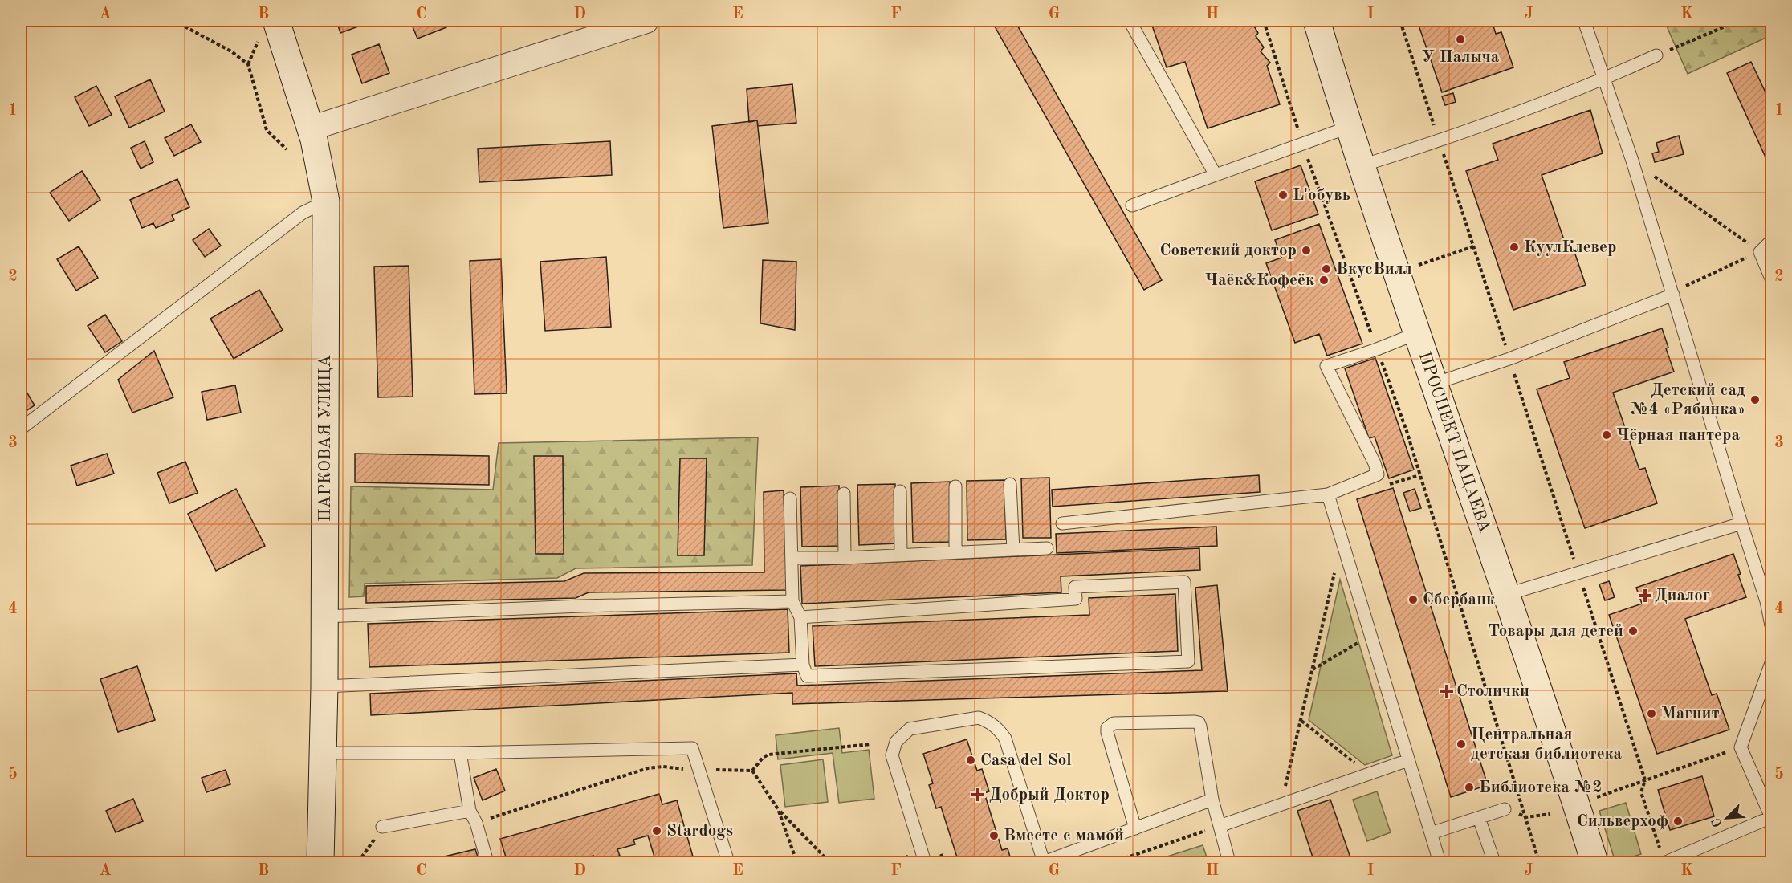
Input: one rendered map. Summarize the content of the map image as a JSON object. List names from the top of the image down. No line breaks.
{"streets":{"main road":["ПАРКОВАЯ УЛИЦА","ПРОСПЕКТ ПАЦАЕВА"]},"places":{"other":["У Палыча","L'обувь","КуулКлевер","Советский доктор","ВкусВилл","Чаёк&Кофеёк","Детский сад №4 «Рябинка»","Чёрная пантера","Сбербанк","Товары для детей","Магнит","Центральная детская библиотека","Casa del Sol","Библиотека №2","Сильверхоф","Stardogs","Вместе с мамой"],"health":["Диалог","Столички","Добрый Доктор"]},"north":"bottom left","grid":{"columns":["A","B","C","D","E","F","G","H","I","J","K"],"rows":["1","2","3","4","5"]}}
